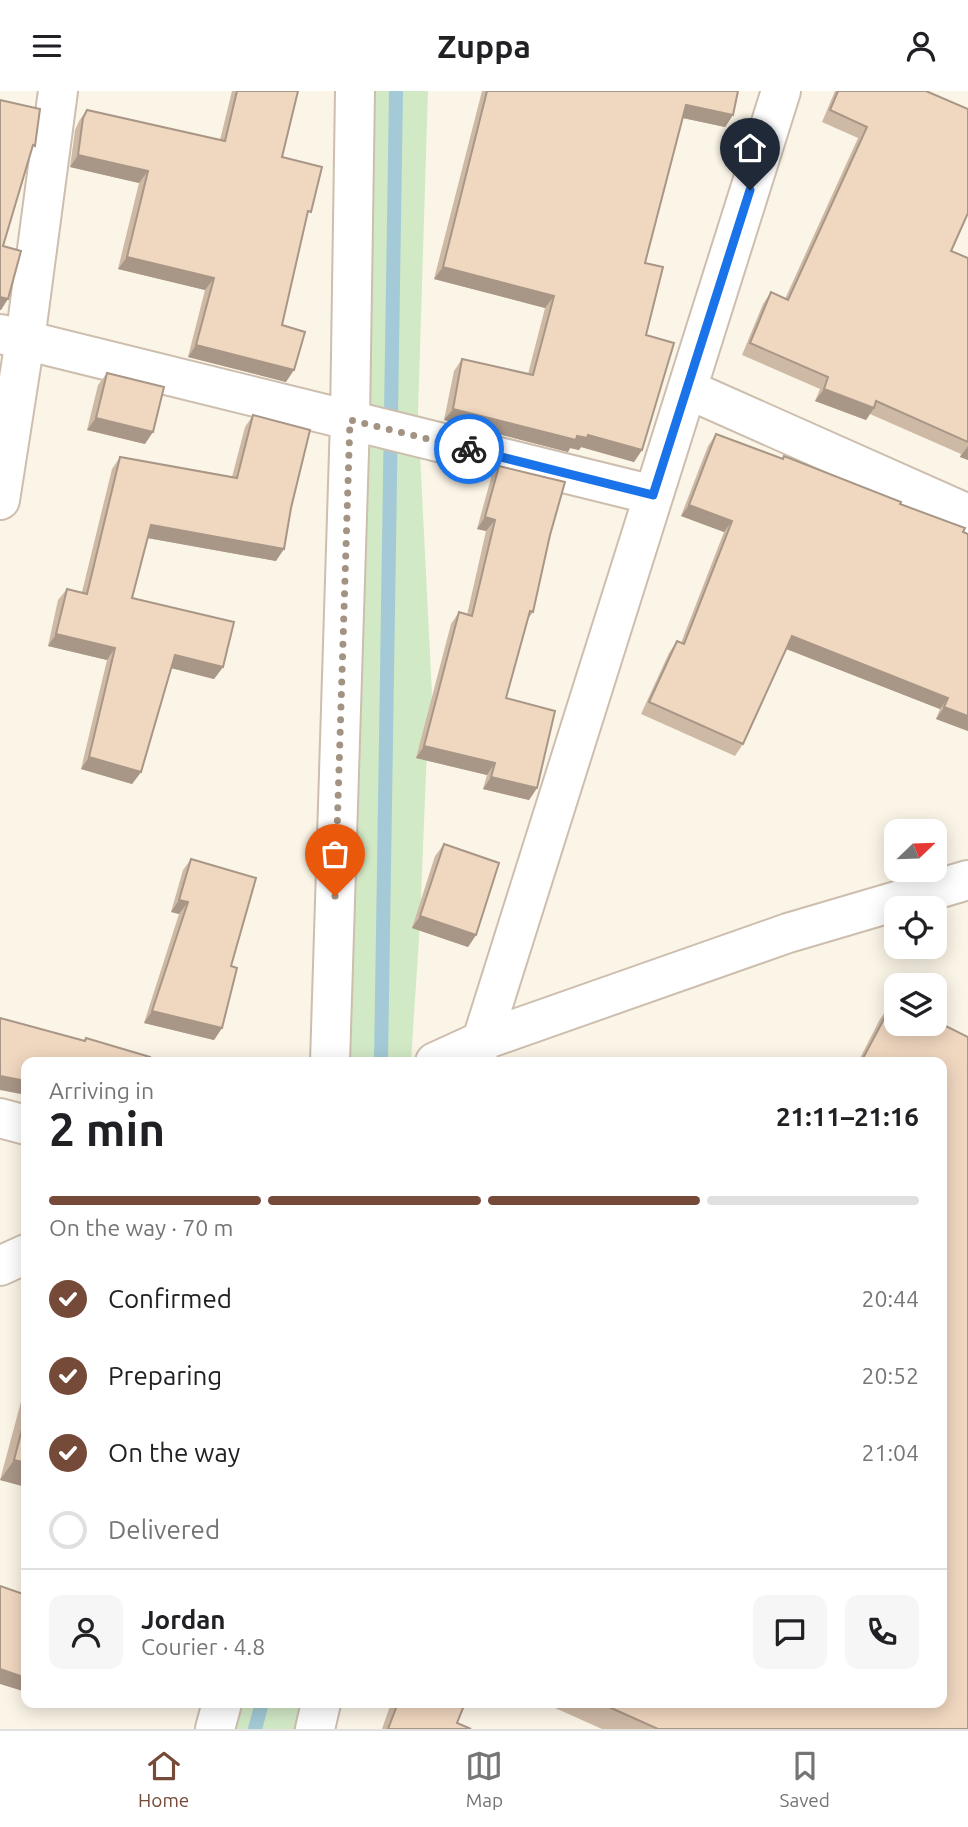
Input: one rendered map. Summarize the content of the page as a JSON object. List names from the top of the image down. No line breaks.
{"north":"top right","page":{"header":"Zuppa","heading":["2 min","Arriving in","21:11–21:16"],"panel":["Jordan","Courier · 4.8"],"bar":"On the way · 70 m","list":[["Confirmed","20:44"],["Preparing","20:52"],["On the way","21:04"],"Delivered"],"tabs":["Home","Map","Saved"]}}
